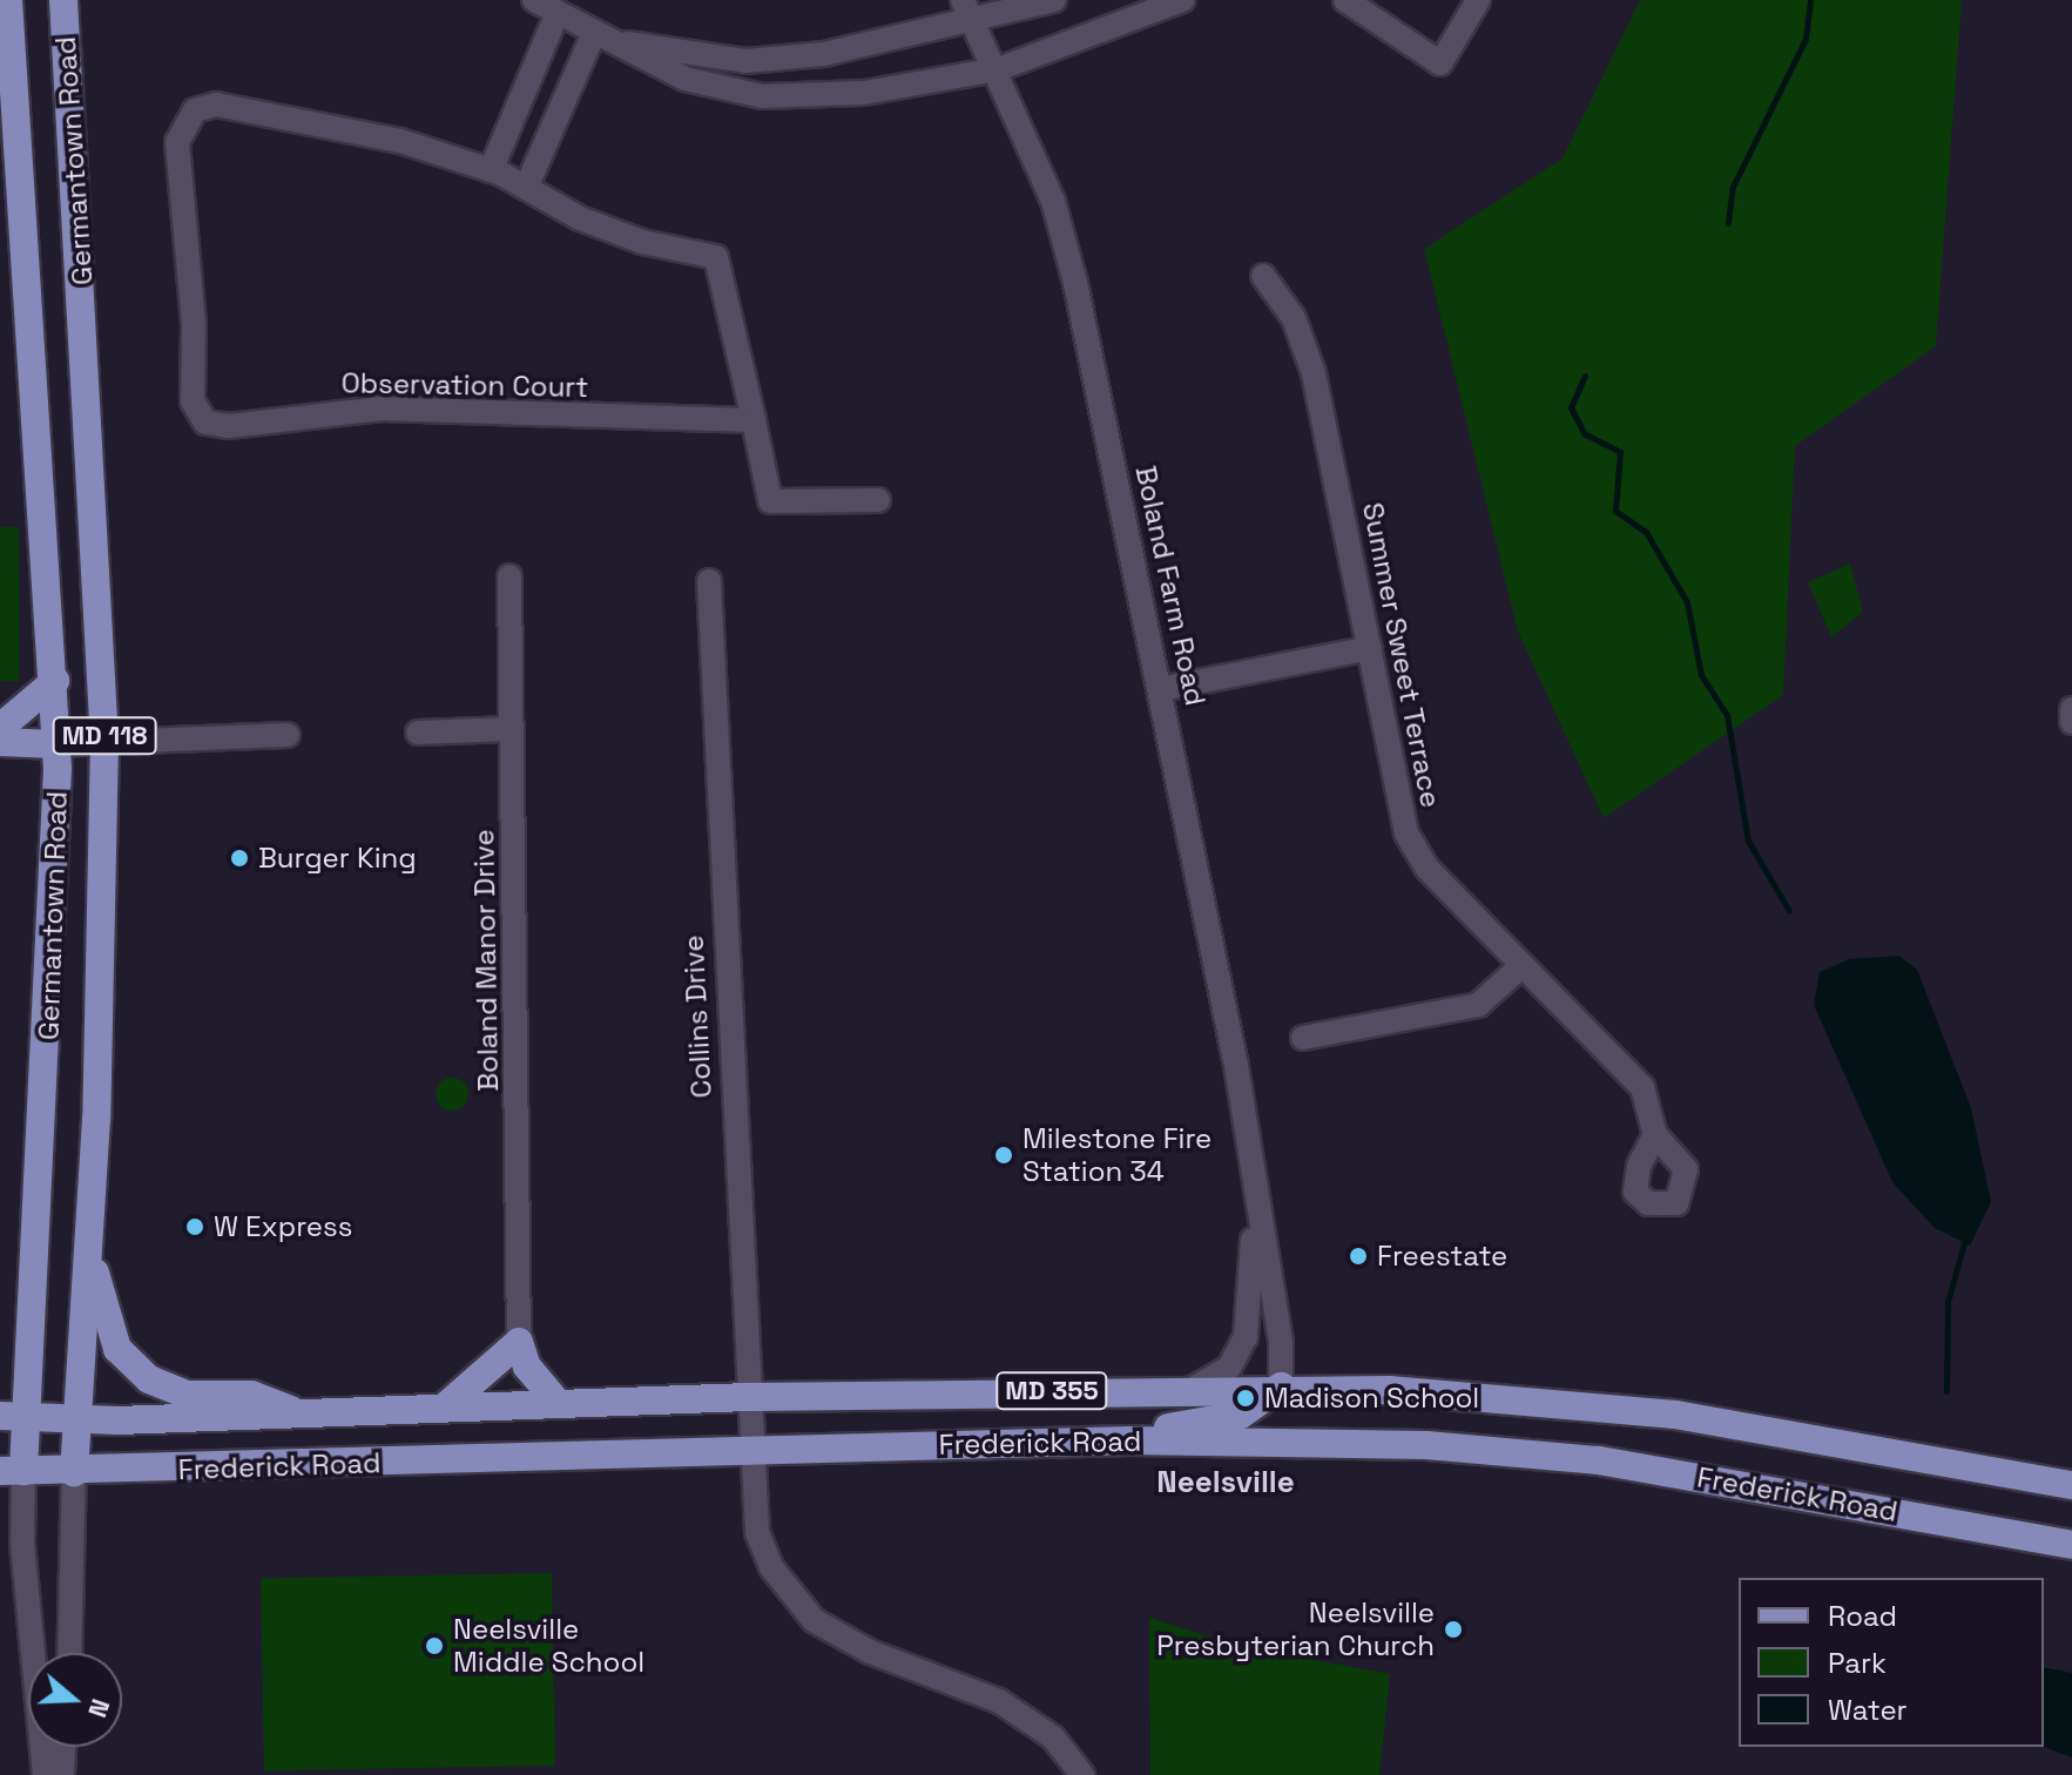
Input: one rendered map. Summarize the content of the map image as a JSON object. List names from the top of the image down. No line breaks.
{"streets":{"main road":["Germantown Road","MD 118","MD 355","Frederick Road"],"street":["Observation Court","Boland Farm Road","Summer Sweet Terrace","Boland Manor Drive","Collins Drive"]},"crossings":[["Germantown Road","Frederick Road"],["Boland Farm Road","Frederick Road"],["Collins Drive","Frederick Road"]],"districts":["Neelsville"],"places":["Burger King","Milestone Fire Station 34","W Express","Freestate","Madison School","Neelsville Presbyterian Church","Neelsville Middle School"],"legend":["Road","Park","Water"],"north":"right"}
